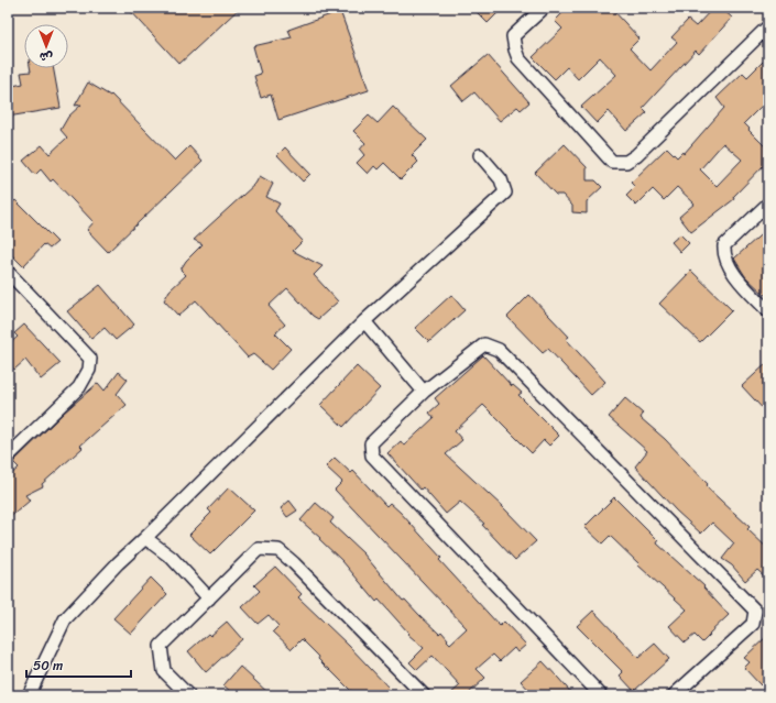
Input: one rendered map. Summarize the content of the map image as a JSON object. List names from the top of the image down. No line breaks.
{"scale_bar":"50 m","north":"bottom"}
